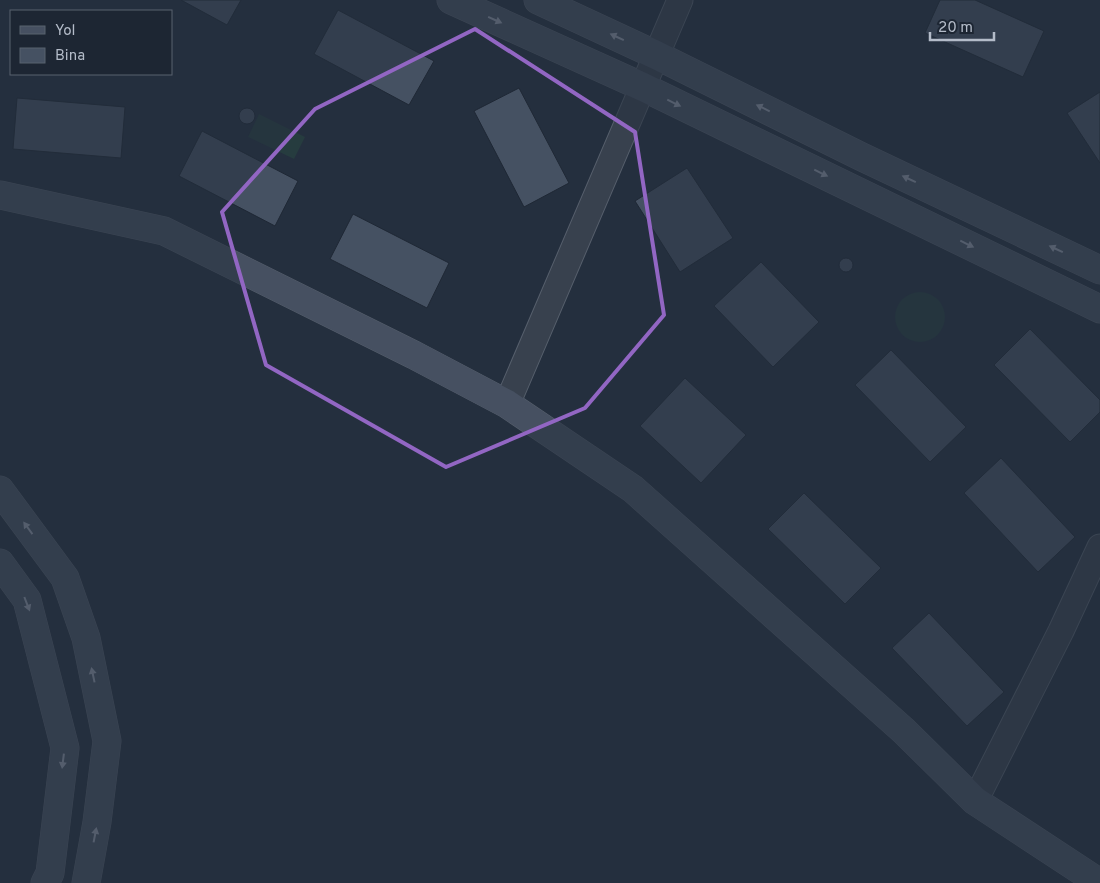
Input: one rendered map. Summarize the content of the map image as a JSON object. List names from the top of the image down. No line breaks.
{"legend":["Yol","Bina"],"scale_bar":"20 m"}
